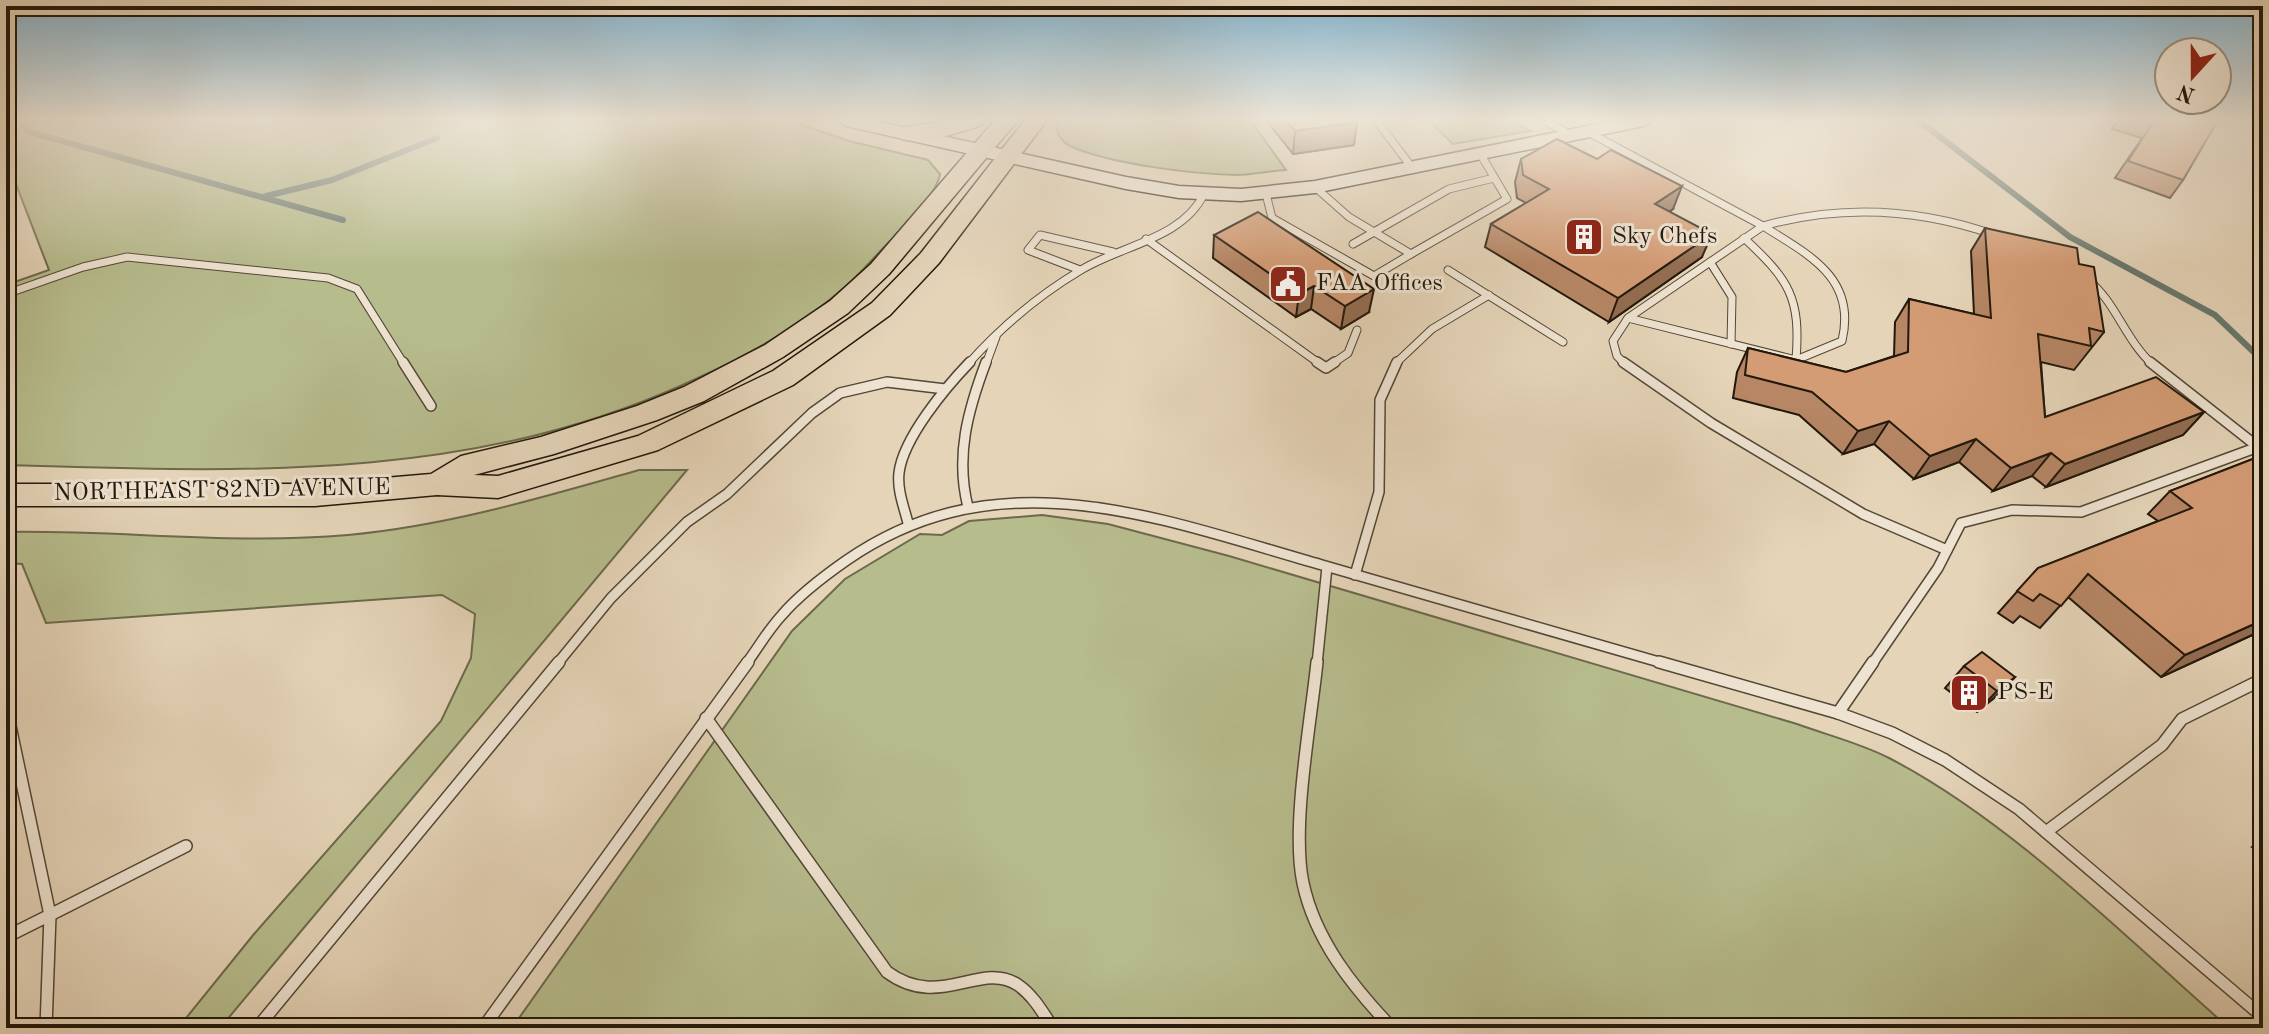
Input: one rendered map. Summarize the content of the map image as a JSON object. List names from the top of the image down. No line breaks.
{"streets":{"main road":["NORTHEAST 82ND AVENUE"]},"places":{"building":["Sky Chefs","PS-E"],"public building":["FAA Offices"]},"north":"bottom"}
